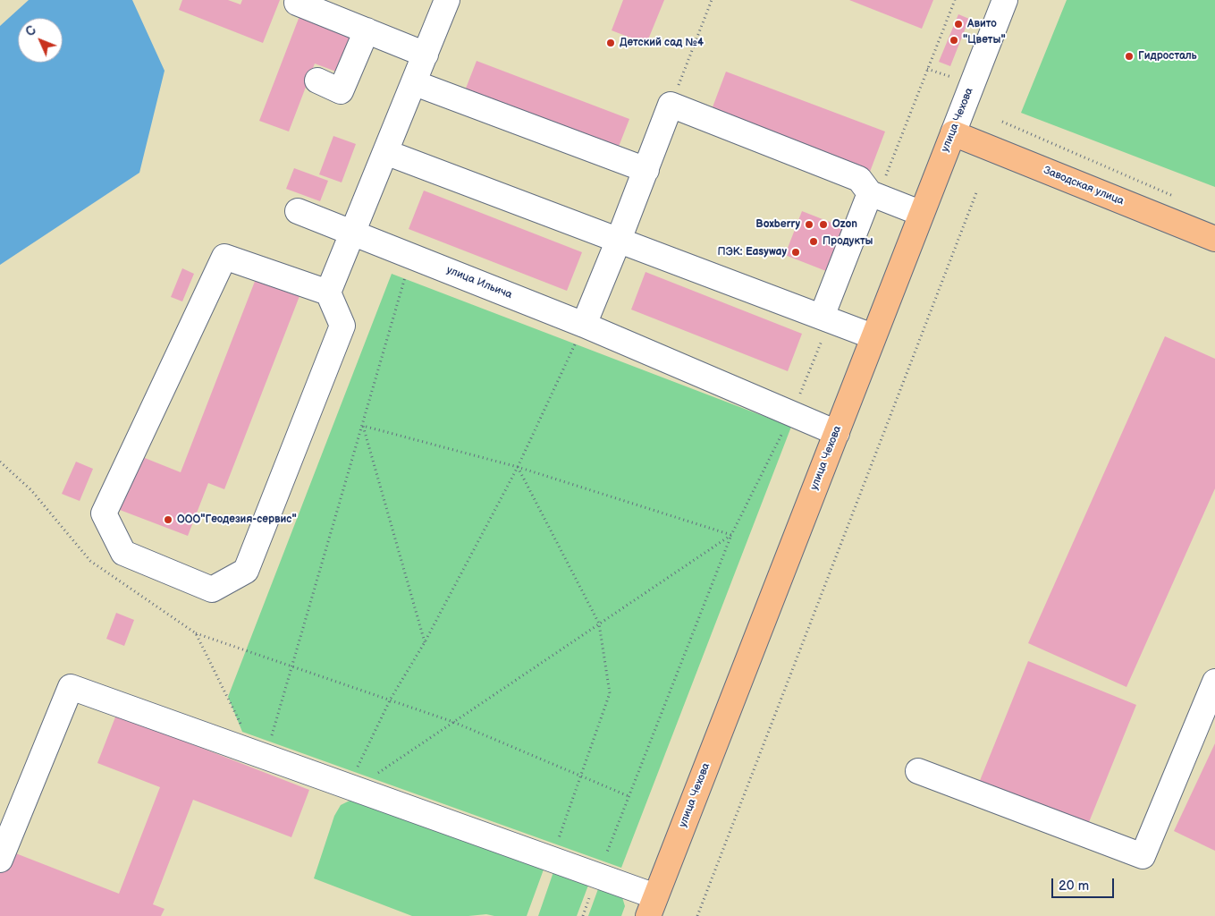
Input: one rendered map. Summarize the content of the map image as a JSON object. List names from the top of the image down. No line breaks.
{"streets":{"main road":["улица Чехова","Заводская улица"],"street":["улица Ильича"]},"crossings":[["улица Чехова","Заводская улица"],["улица Чехова","улица Ильича"]],"places":["Авито","\"Цветы\"","Детский сад №4","Гидросталь","Boxberry","Ozon","Продукты","ПЭК: Easyway","ООО\"Геодезия-сервис\""],"scale_bar":"20 m","north":"top left"}
